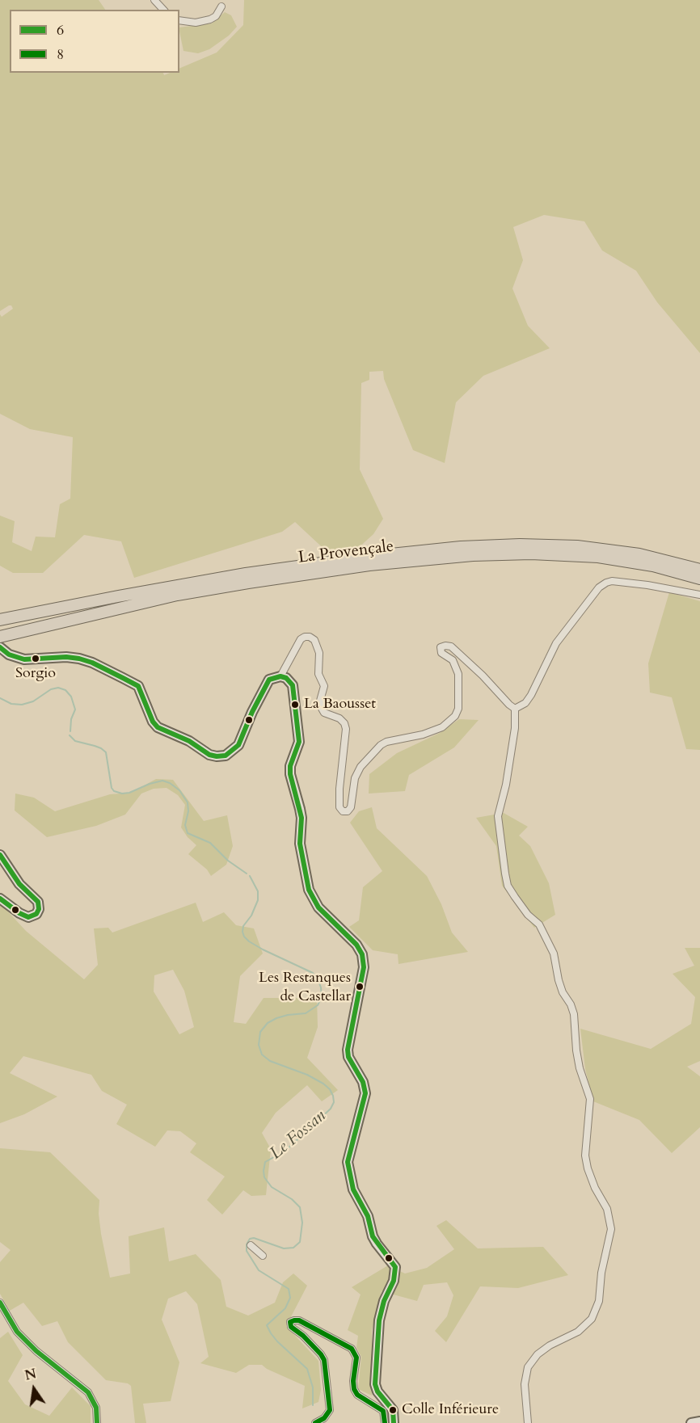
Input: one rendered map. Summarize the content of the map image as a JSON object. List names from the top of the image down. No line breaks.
{"streets":{"highway":["La Provençale"]},"water":["Le Fossan"],"places":["Sorgio","La Baousset","Les Restanques de Castellar","Colle Inférieure"],"lines":["transit line 6","transit line 8"],"legend":["6","8"],"north":"top"}
